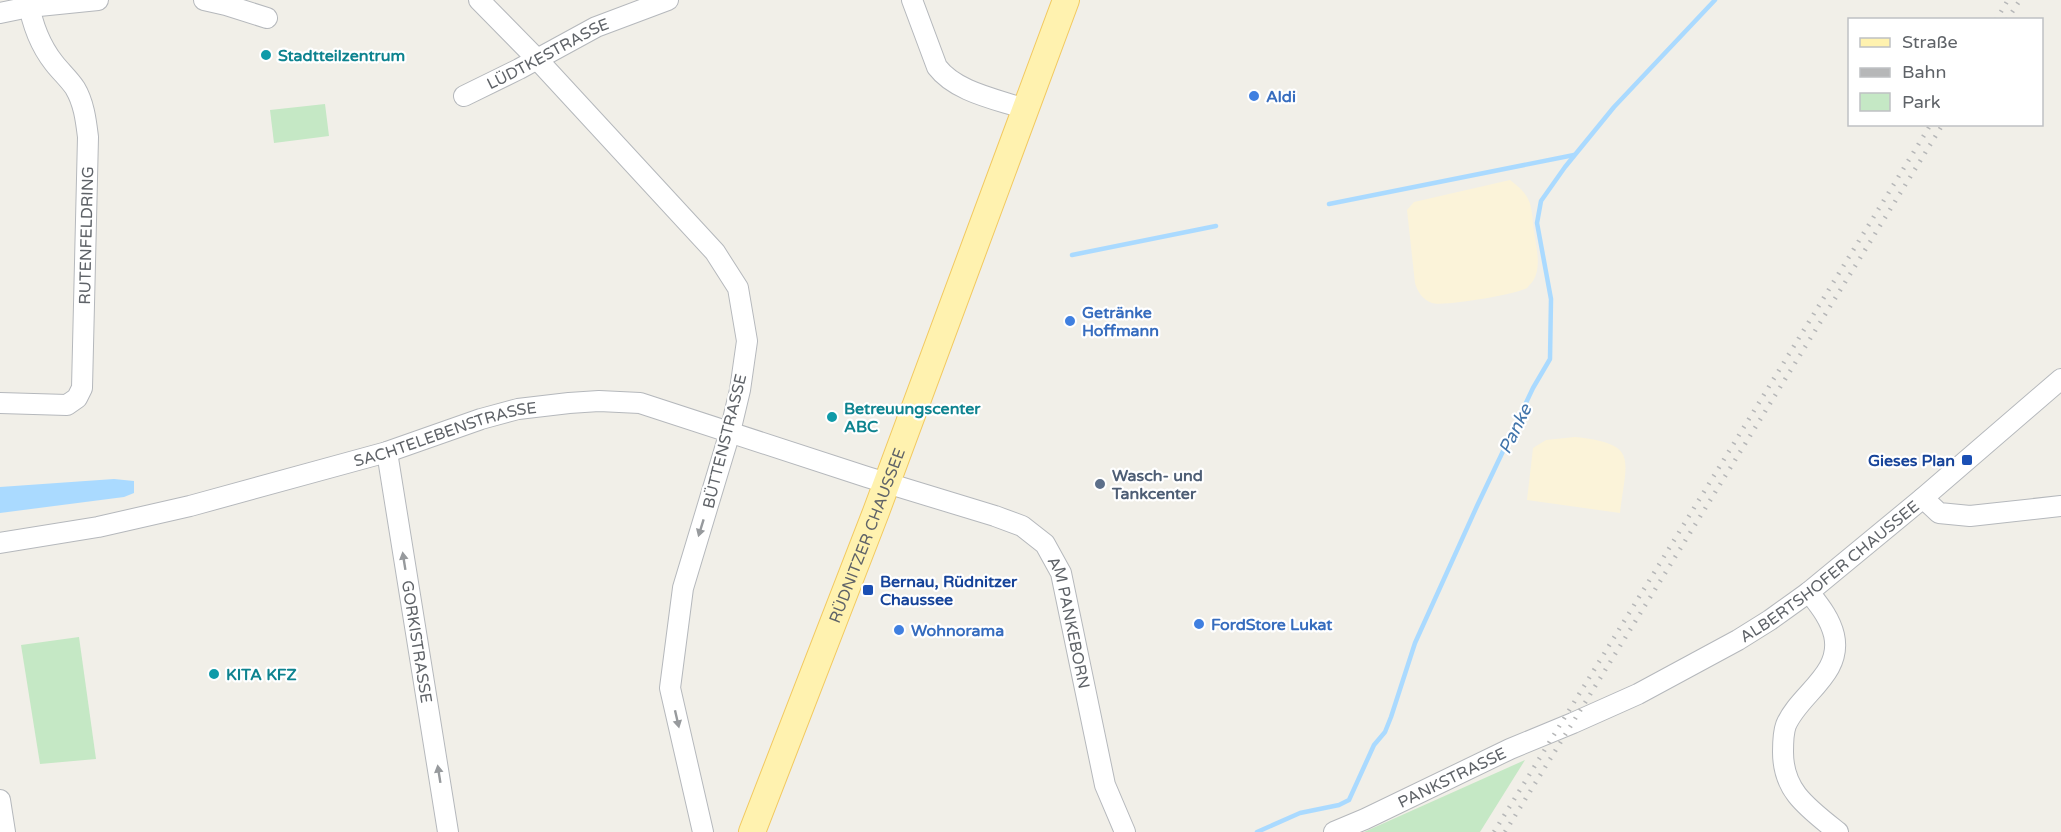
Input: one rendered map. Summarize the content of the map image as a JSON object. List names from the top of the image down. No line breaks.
{"streets":{"main road":["RÜDNITZER CHAUSSEE"],"street":["LÜDTKESTRASSE","RUTENFELDRING","SACHTELEBENSTRASSE","BÜTTENSTRASSE","ALBERTSHOFER CHAUSSEE","AM PANKEBORN","GORKISTRASSE","PANKSTRASSE"]},"crossings":[["LÜDTKESTRASSE","BÜTTENSTRASSE"],["SACHTELEBENSTRASSE","BÜTTENSTRASSE"],["SACHTELEBENSTRASSE","RÜDNITZER CHAUSSEE"],["SACHTELEBENSTRASSE","AM PANKEBORN"],["SACHTELEBENSTRASSE","GORKISTRASSE"],["RÜDNITZER CHAUSSEE","AM PANKEBORN"],["ALBERTSHOFER CHAUSSEE","PANKSTRASSE"]],"one_way":["BÜTTENSTRASSE","GORKISTRASSE"],"water":["Panke"],"places":{"other":["Stadtteilzentrum","Aldi","Getränke Hoffmann","Betreuungscenter ABC","Wasch- und Tankcenter","FordStore Lukat","Wohnorama","KITA KFZ"],"transit":["Gieses Plan","Bernau, Rüdnitzer Chaussee"]},"legend":["Straße","Bahn","Park"]}
